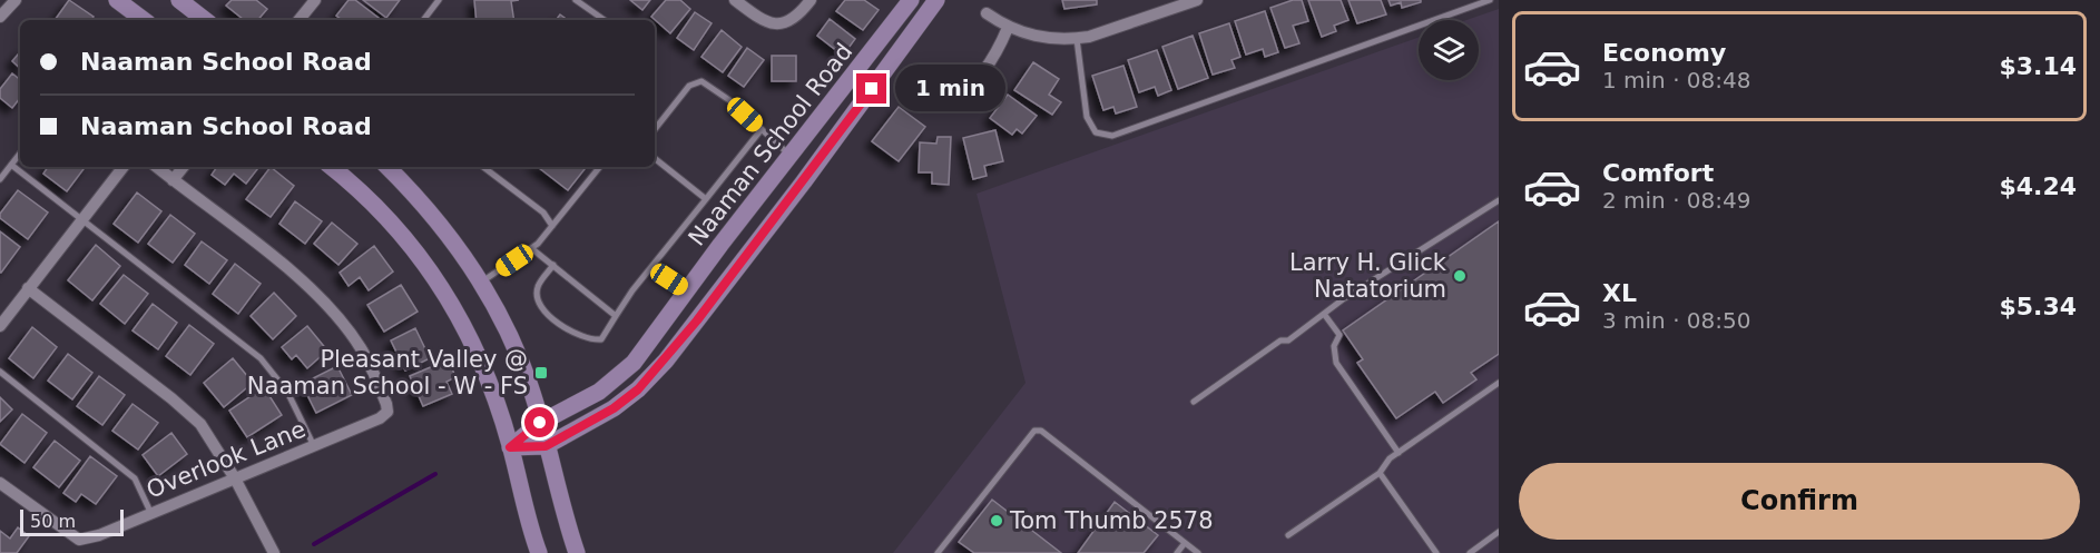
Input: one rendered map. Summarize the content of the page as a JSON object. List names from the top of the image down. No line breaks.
{"streets":{"main road":["Naaman School Road"],"street":["Overlook Lane"]},"places":{"other":["Larry H. Glick Natatorium","Tom Thumb 2578"],"transit":["Pleasant Valley @ Naaman School - W - FS"]},"scale_bar":"50 m","page":{"list":[{"name":"Economy","note":"1 min · 08:48","value":"$3.14"},{"name":"Comfort","note":"2 min · 08:49","value":"$4.24"},{"name":"XL","note":"3 min · 08:50","value":"$5.34"}],"banner":["Naaman School Road","Naaman School Road"],"bubble":"1 min","buttons":"Confirm","scale":"50 m"}}
